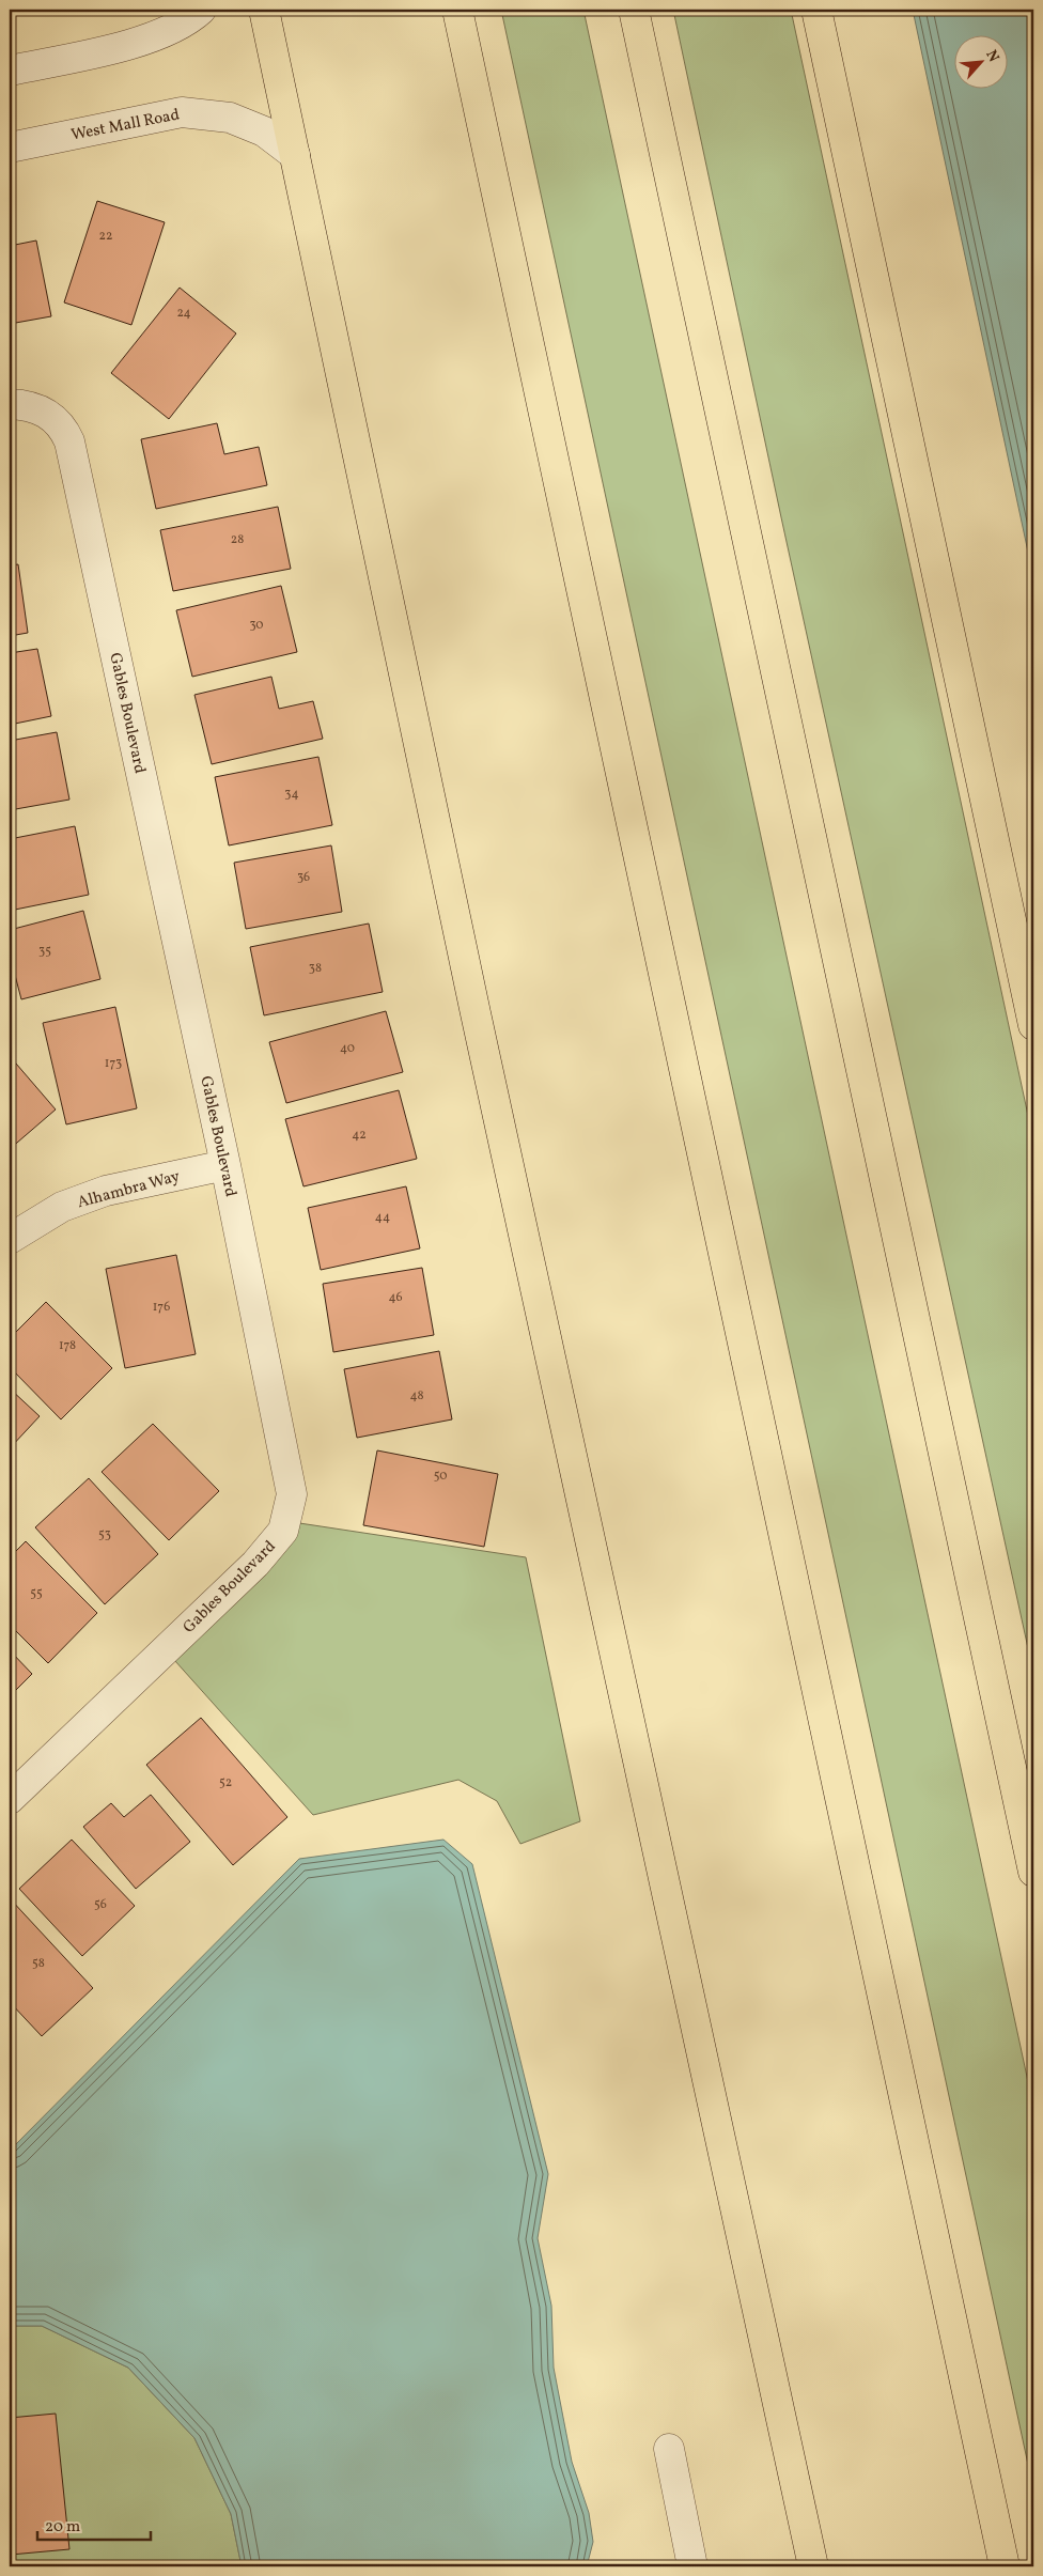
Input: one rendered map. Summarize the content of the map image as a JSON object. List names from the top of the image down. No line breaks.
{"streets":{"street":["West Mall Road","Gables Boulevard","Alhambra Way"]},"crossings":[["Gables Boulevard","Alhambra Way"]],"house_numbers":["22","24","28","30","34","36","35","38","40","173","42","44","46","176","178","48","50","53","55","52","56","58"],"scale_bar":"20 m","north":"top right"}
